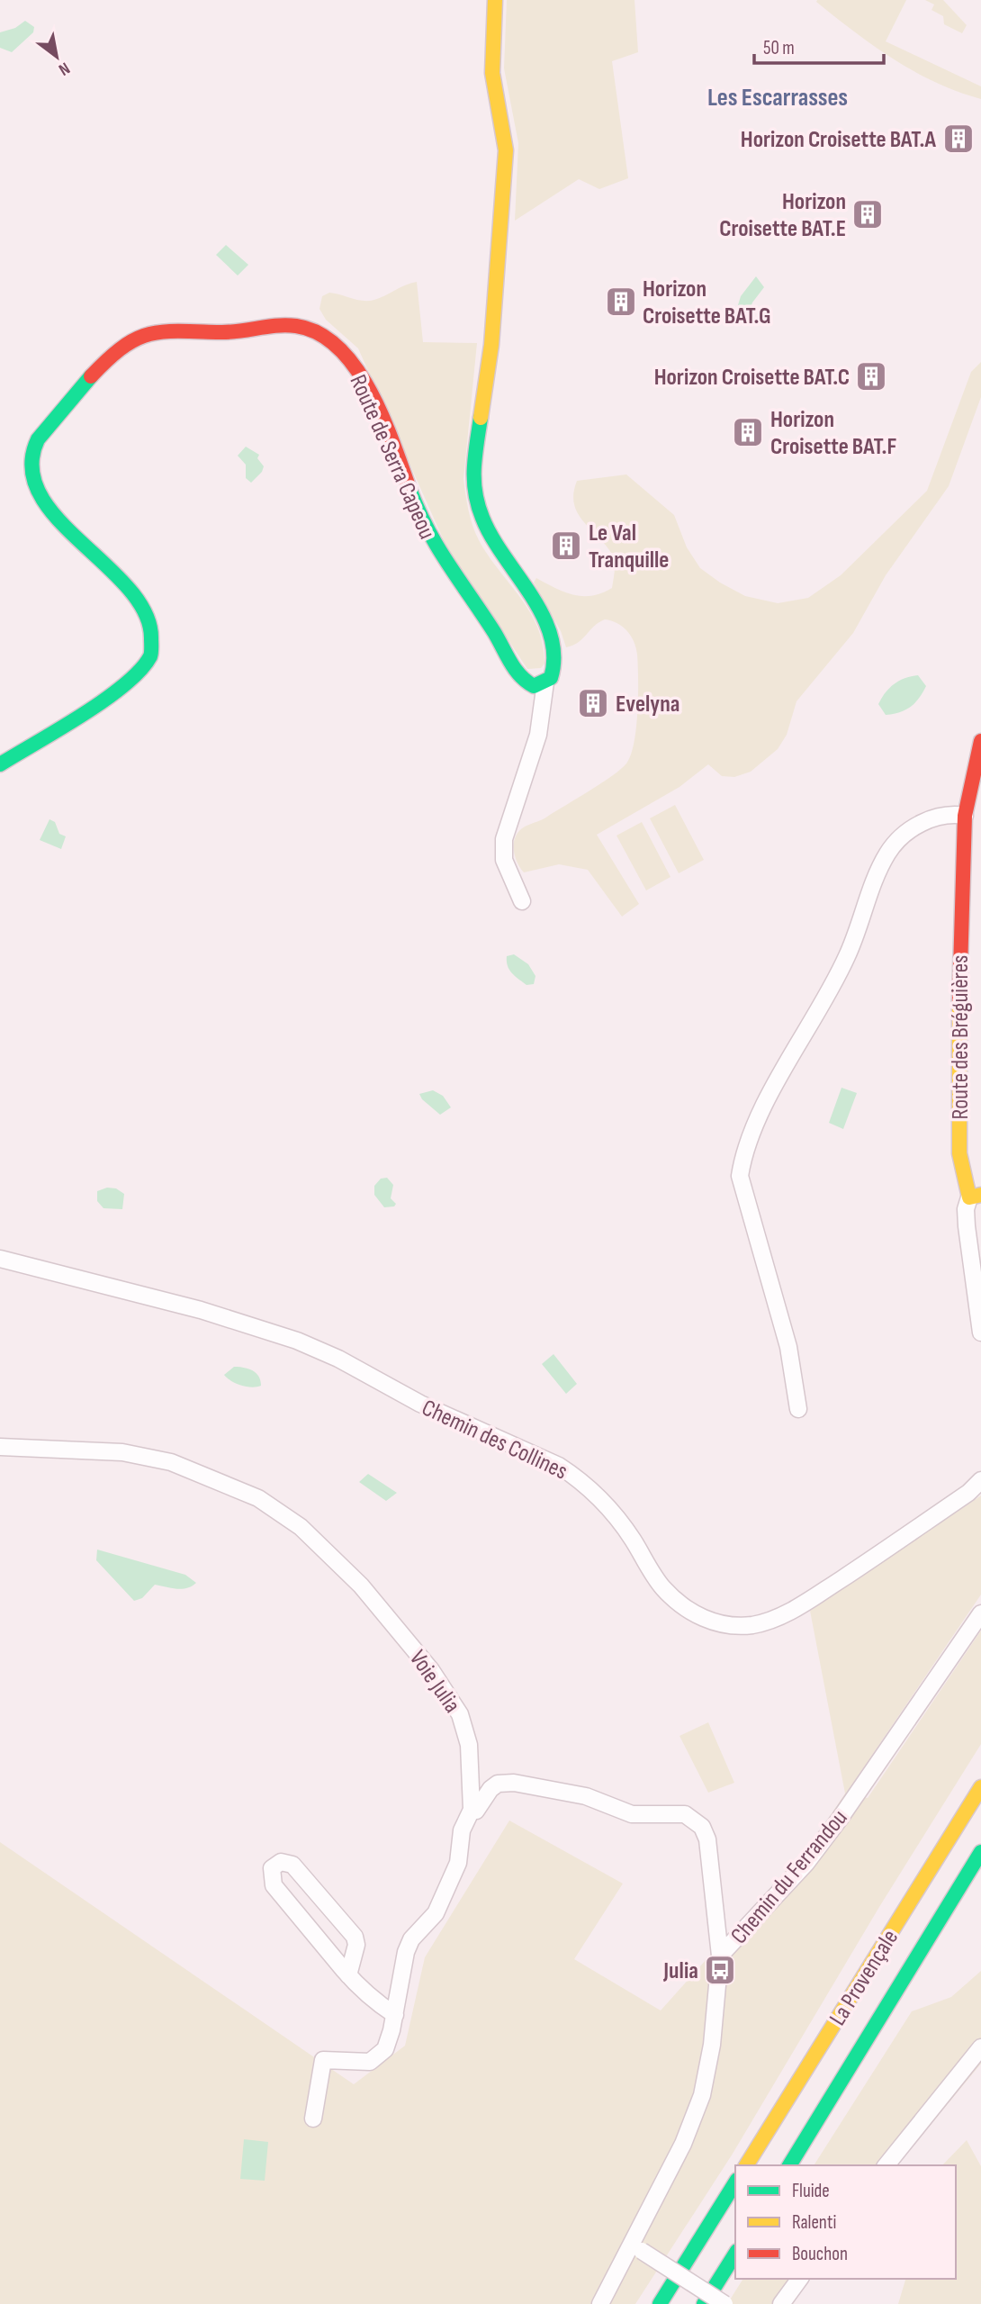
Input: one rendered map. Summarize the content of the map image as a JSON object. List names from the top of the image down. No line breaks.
{"streets":{"main road":["Route de Serra Capeou","Route des Bréguières","La Provençale"],"street":["Chemin des Collines","Voie Julia","Chemin du Ferrandou"]},"districts":["Les Escarrasses"],"places":{"building":["Horizon Croisette BAT.A","Horizon Croisette BAT.E","Horizon Croisette BAT.G","Horizon Croisette BAT.C","Horizon Croisette BAT.F","Le Val Tranquille","Evelyna"],"bus stop":["Julia"]},"legend":["Fluide","Ralenti","Bouchon"],"scale_bar":"50 m","north":"bottom right"}
